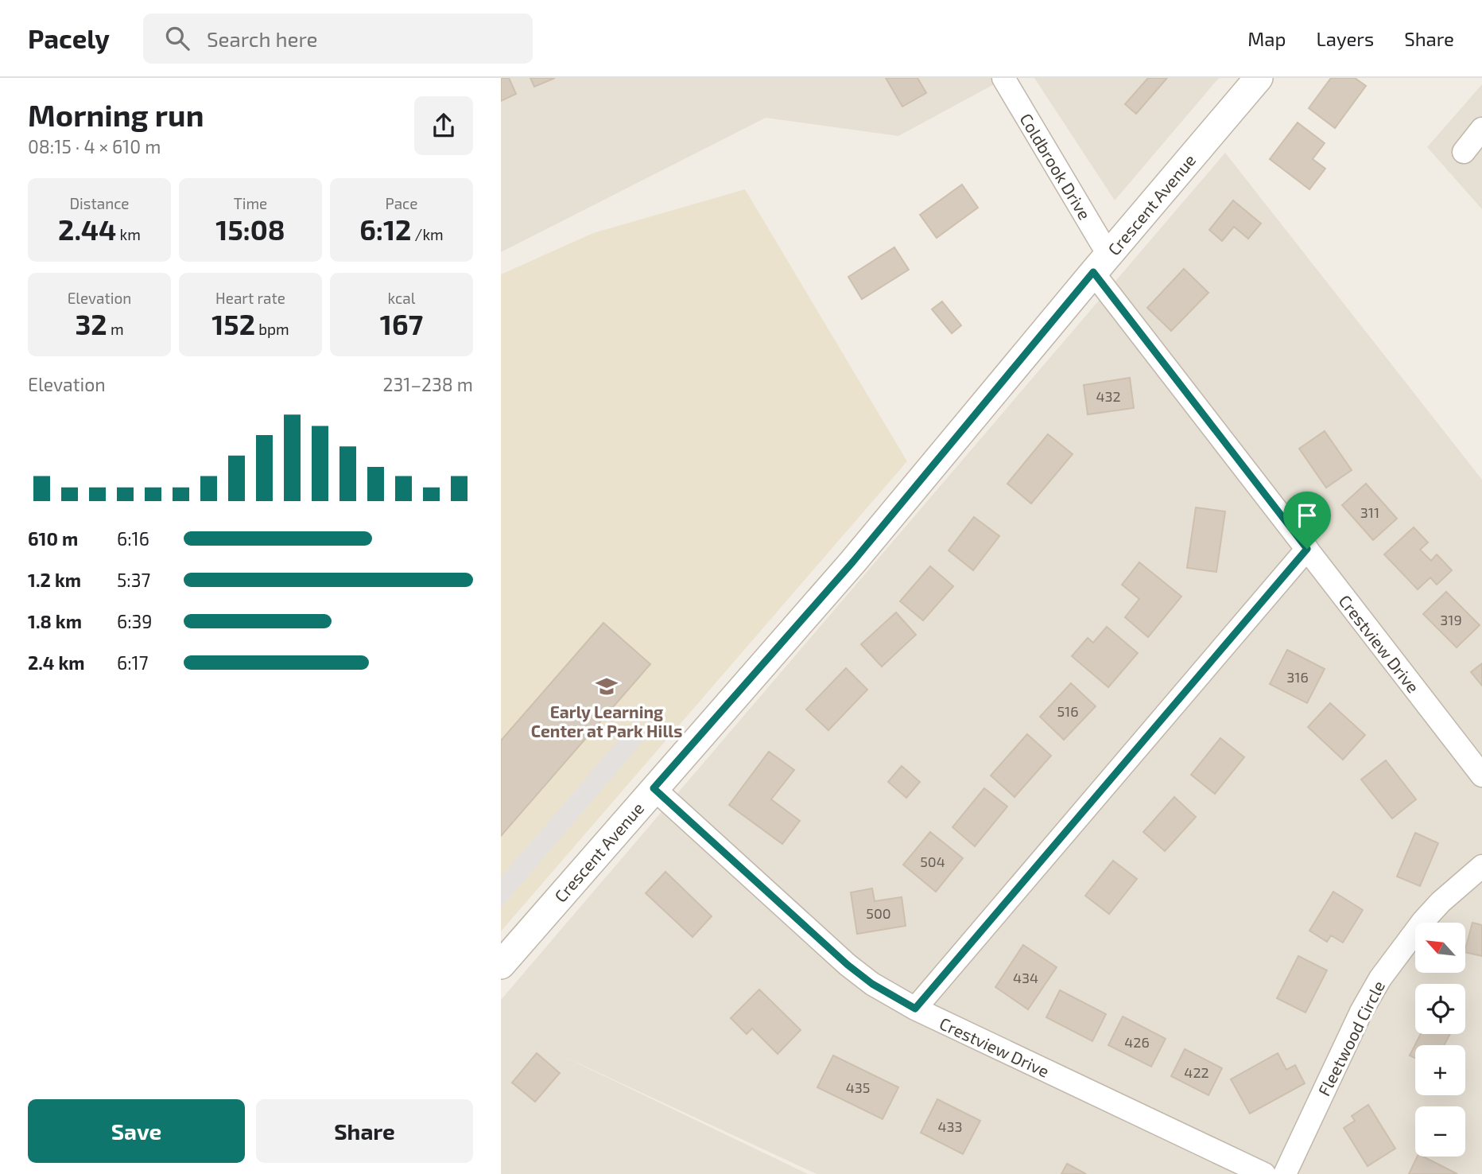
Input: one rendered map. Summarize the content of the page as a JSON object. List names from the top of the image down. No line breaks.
{"streets":{"street":["Coldbrook Drive","Crescent Avenue","Crestview Drive","Fleetwood Circle"]},"crossings":[["Coldbrook Drive","Crescent Avenue"],["Coldbrook Drive","Crestview Drive"],["Crescent Avenue","Crestview Drive"]],"places":{"school or university":["Early Learning Center at Park Hills"]},"house_numbers":["432","311","319","316","516","504","500","434","426","422","435","433"],"north":"top left","page":{"header":"Pacely","search":"Search here","nav":["Map","Layers","Share"],"heading":["Morning run","08:15 · 4 × 610 m"],"stats":[["Distance","2.44 km"],["Time","15:08"],["Pace","6:12 /km"],["Elevation","32 m"],["Heart rate","152 bpm"],["kcal","167"]],"chart":["Elevation","231–238 m"],"list":[{"name":"610 m","note":"6:16"},{"name":"1.2 km","note":"5:37"},{"name":"1.8 km","note":"6:39"},{"name":"2.4 km","note":"6:17"}],"map_buttons":["+","−"],"buttons":["Save","Share"]}}
